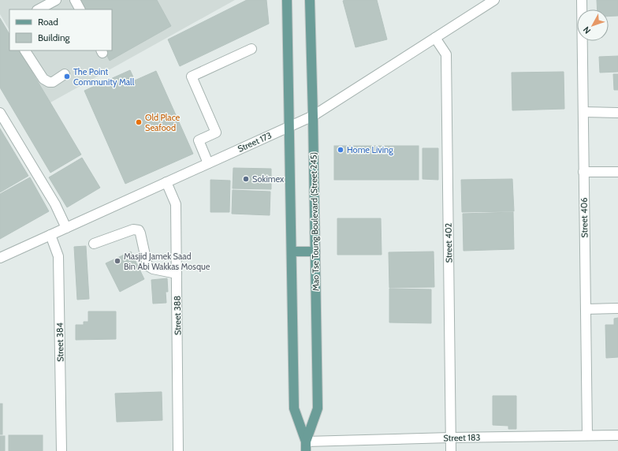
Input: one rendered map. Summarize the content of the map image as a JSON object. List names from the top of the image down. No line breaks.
{"streets":{"main road":["Mao Tse Toung Boulevard (Street 245)"],"street":["Street 173","Street 406","Street 402","Street 388","Street 384","Street 183"]},"crossings":[["Street 173","Mao Tse Toung Boulevard (Street 245)"],["Street 173","Street 402"],["Street 173","Street 388"],["Street 173","Street 384"],["Street 406","Street 183"],["Mao Tse Toung Boulevard (Street 245)","Street 183"],["Street 402","Street 183"]],"places":["The Point Community Mall","Old Place Seafood","Home Living","Sokimex","Masjid Jamek Saad Bin Abi Wakkas Mosque"],"legend":["Road","Building"],"north":"bottom left"}
